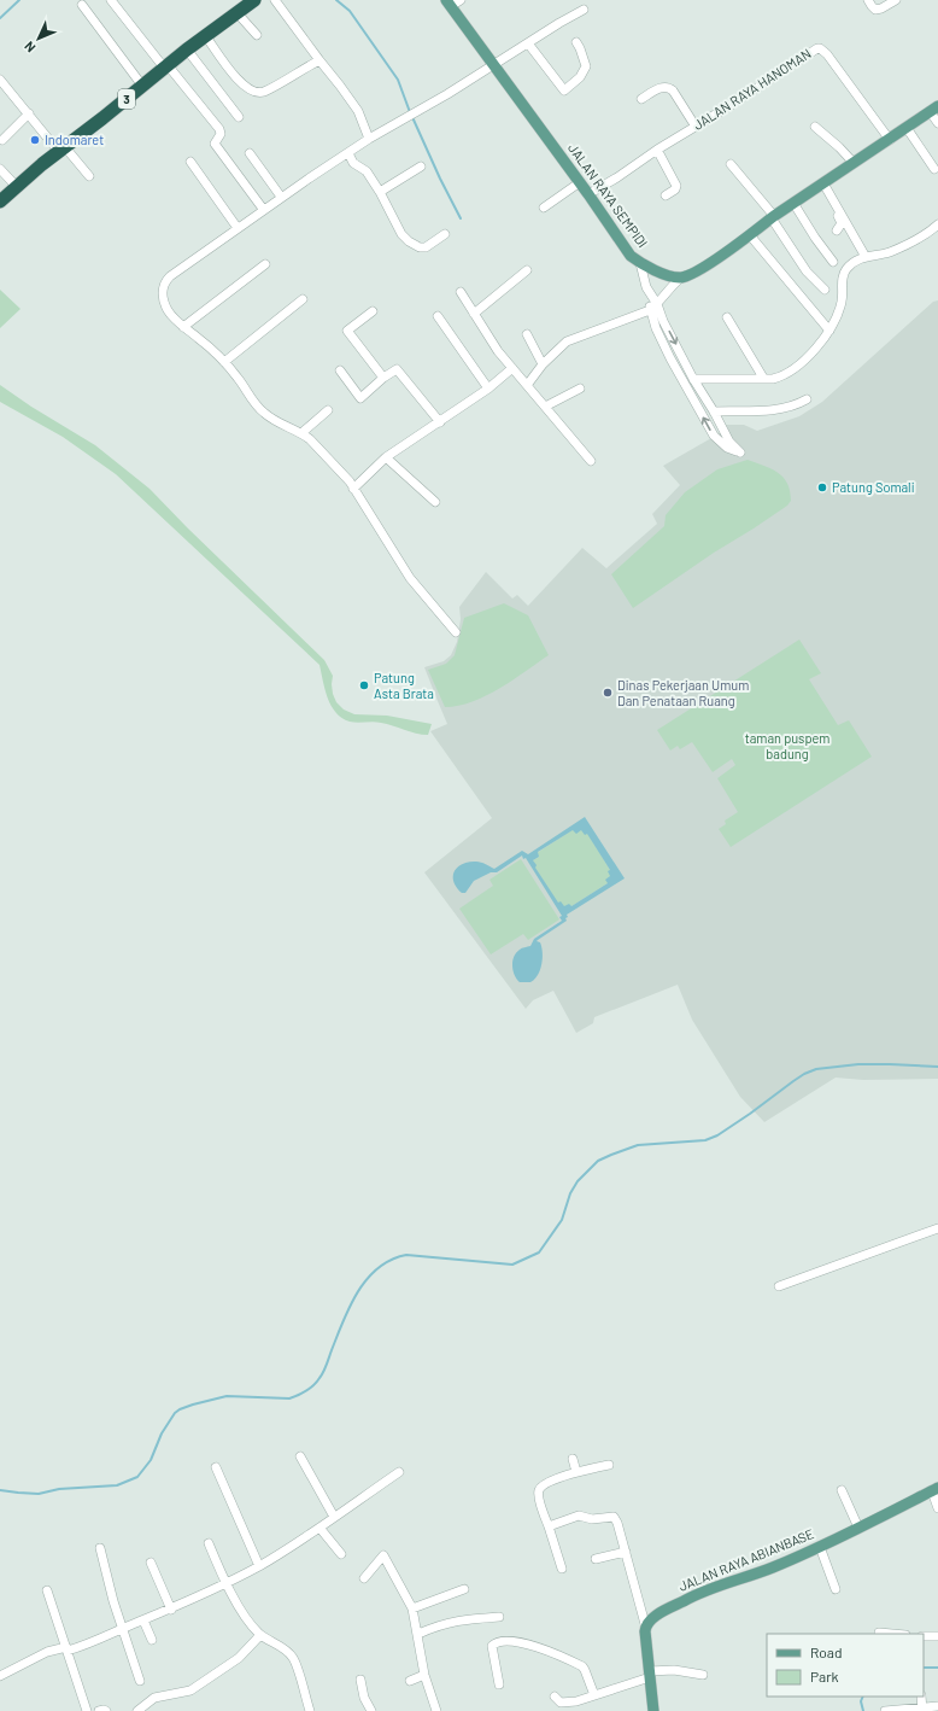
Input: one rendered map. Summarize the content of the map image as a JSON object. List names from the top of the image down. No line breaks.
{"streets":{"highway":["3"],"main road":["JALAN RAYA SEMPIDI","JALAN RAYA ABIANBASE"],"street":["JALAN RAYA HANOMAN"]},"crossings":[["JALAN RAYA HANOMAN","JALAN RAYA SEMPIDI"]],"parks":["taman puspem badung"],"places":["Indomaret","Patung Somali","Patung Asta Brata","Dinas Pekerjaan Umum Dan Penataan Ruang"],"legend":["Road","Park"],"north":"bottom left"}
